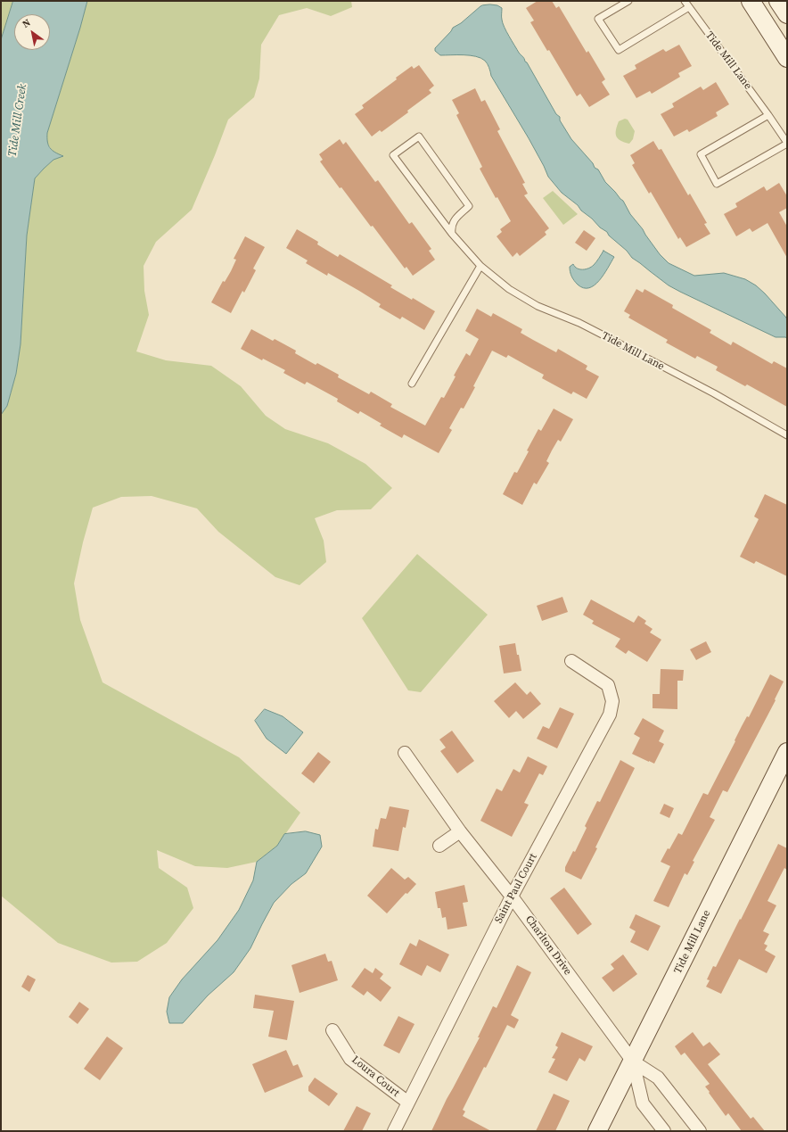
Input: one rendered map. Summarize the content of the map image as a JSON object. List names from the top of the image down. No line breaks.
{"streets":{"street":["Tide Mill Lane","Saint Paul Court","Charlton Drive","Loura Court"]},"crossings":[["Tide Mill Lane","Charlton Drive"],["Saint Paul Court","Charlton Drive"],["Saint Paul Court","Loura Court"]],"water":["Tide Mill Creek"],"north":"top left"}
